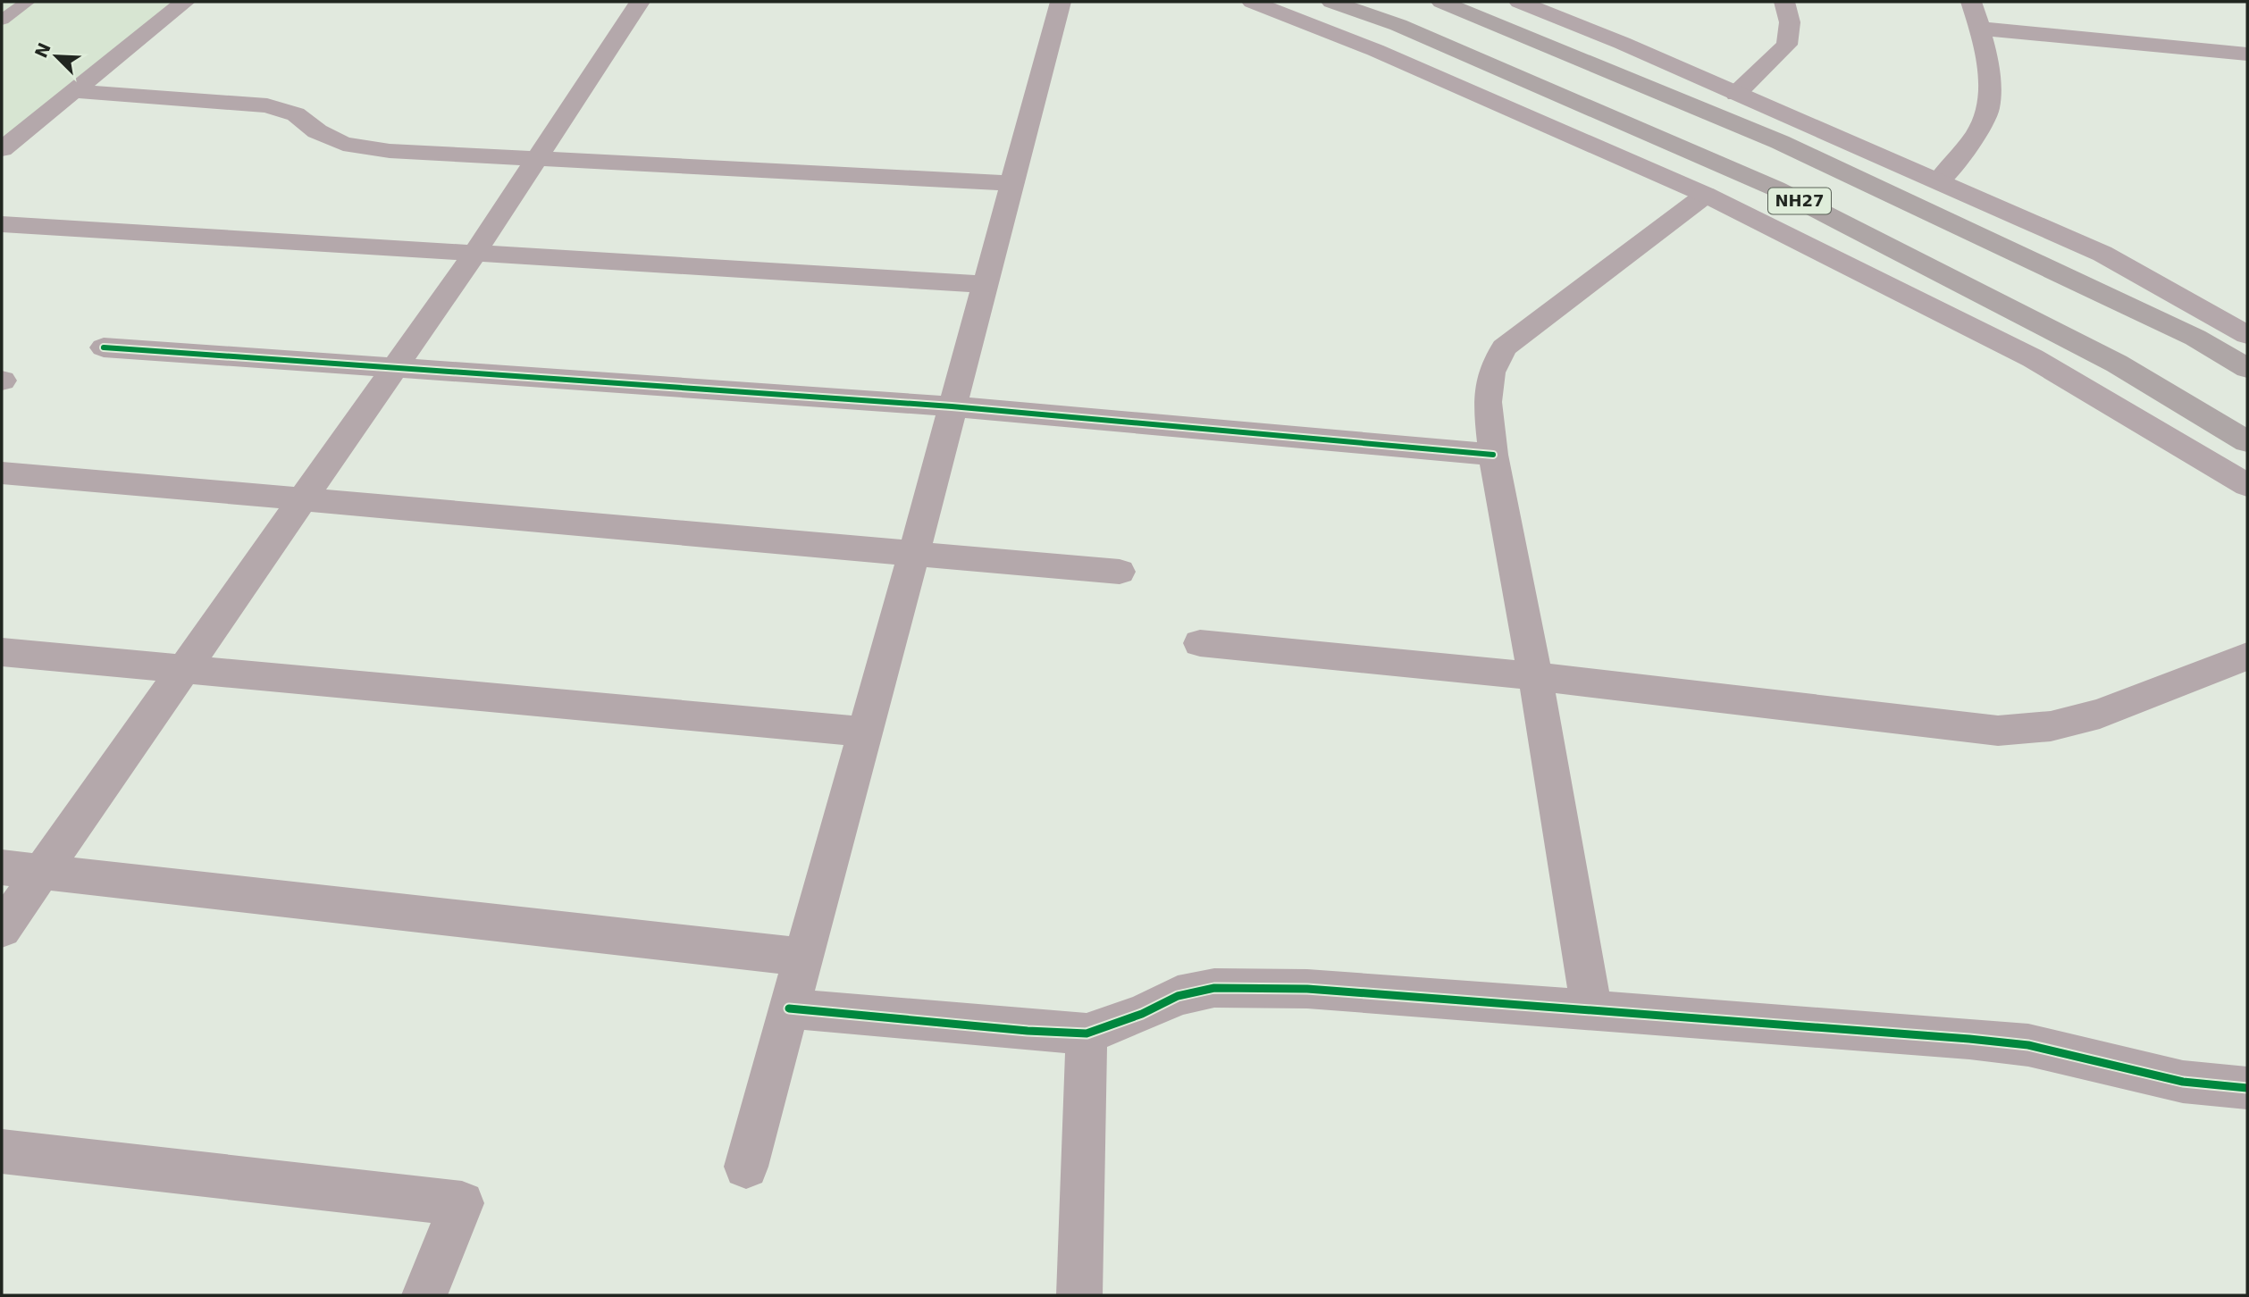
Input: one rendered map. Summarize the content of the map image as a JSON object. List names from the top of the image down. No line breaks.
{"streets":{"highway":["NH27"]},"north":"top left"}
